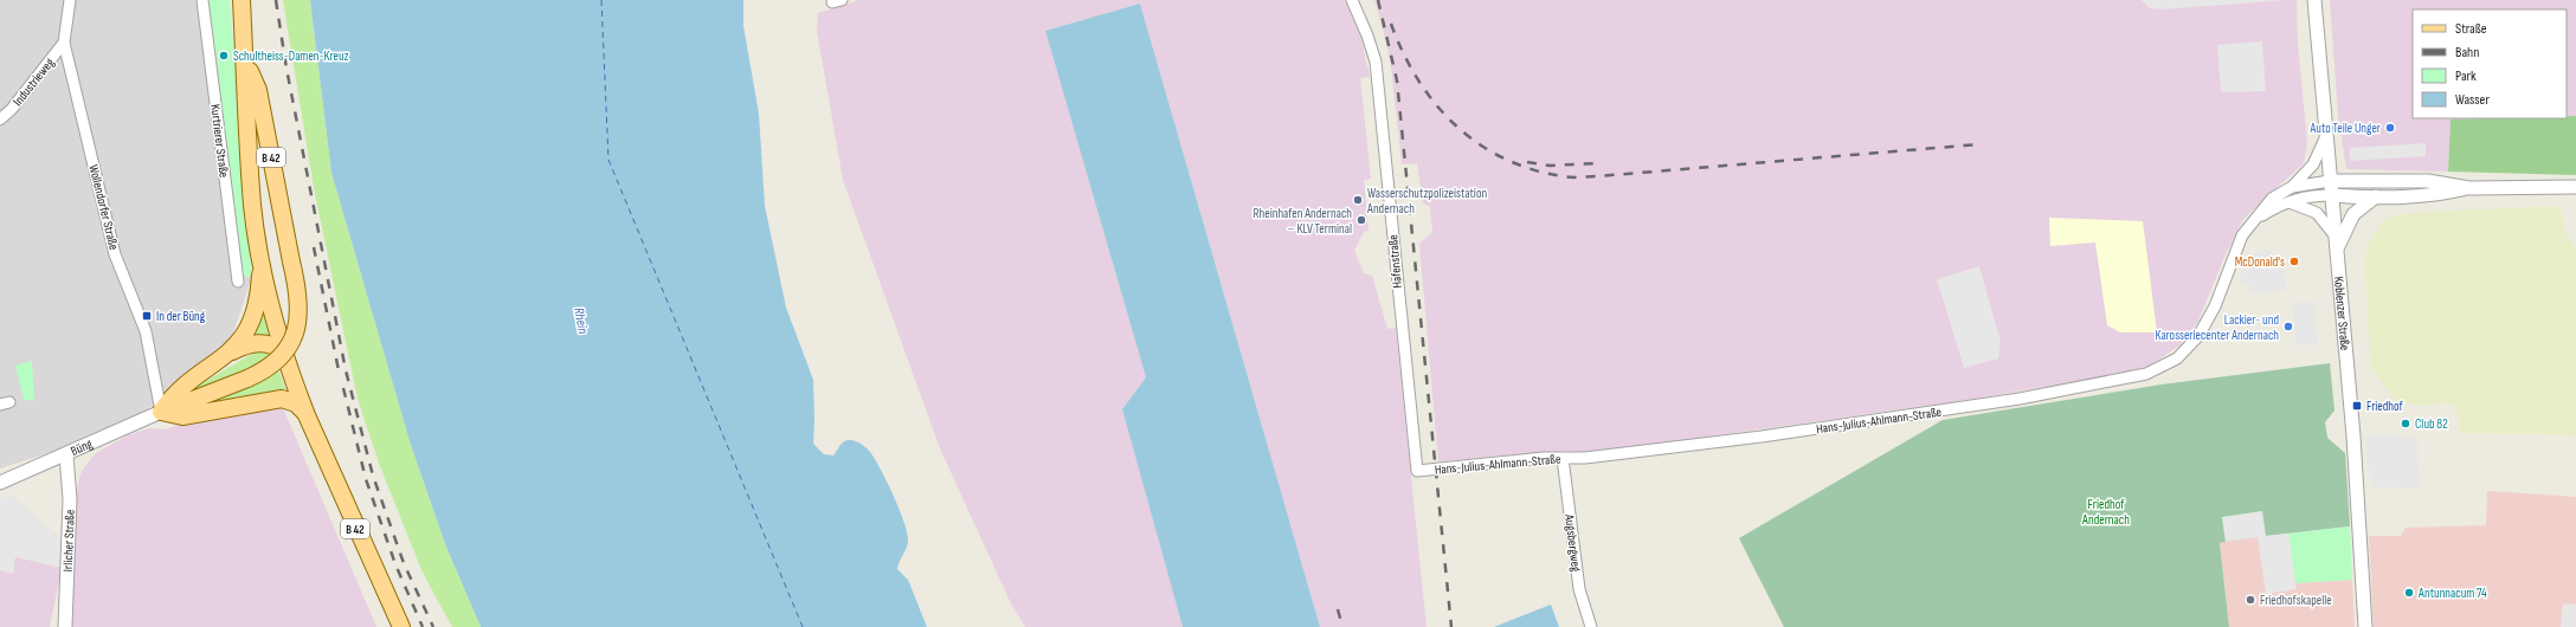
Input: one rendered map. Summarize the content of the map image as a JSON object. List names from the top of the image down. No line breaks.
{"streets":{"main road":["B 42"],"street":["Industrieweg","Kurtrierer Straße","Wollendorfer Straße","Hafenstraße","Koblenzer Straße","Hans-Julius-Ahlmann-Straße","Büng","Irlicher Straße","Augsbergweg"]},"crossings":[["Industrieweg","Wollendorfer Straße"],["B 42","Wollendorfer Straße"],["B 42","Büng"],["Wollendorfer Straße","Büng"],["Hafenstraße","Hans-Julius-Ahlmann-Straße"],["Koblenzer Straße","Hans-Julius-Ahlmann-Straße"],["Hans-Julius-Ahlmann-Straße","Augsbergweg"],["Büng","Irlicher Straße"]],"water":["Rhein"],"parks":["Friedhof Andernach"],"places":{"other":["Schultheiss-Damen-Kreuz","Auto Teile Unger","Wasserschutzpolizeistation Andernach","Rheinhafen Andernach – KLV Terminal","McDonald's","Lackier- und Karosseriecenter Andernach","Club 82","Antunnacum 74","Friedhofskapelle"],"transit":["In der Büng","Friedhof"]},"legend":["Straße","Bahn","Park","Wasser"]}
